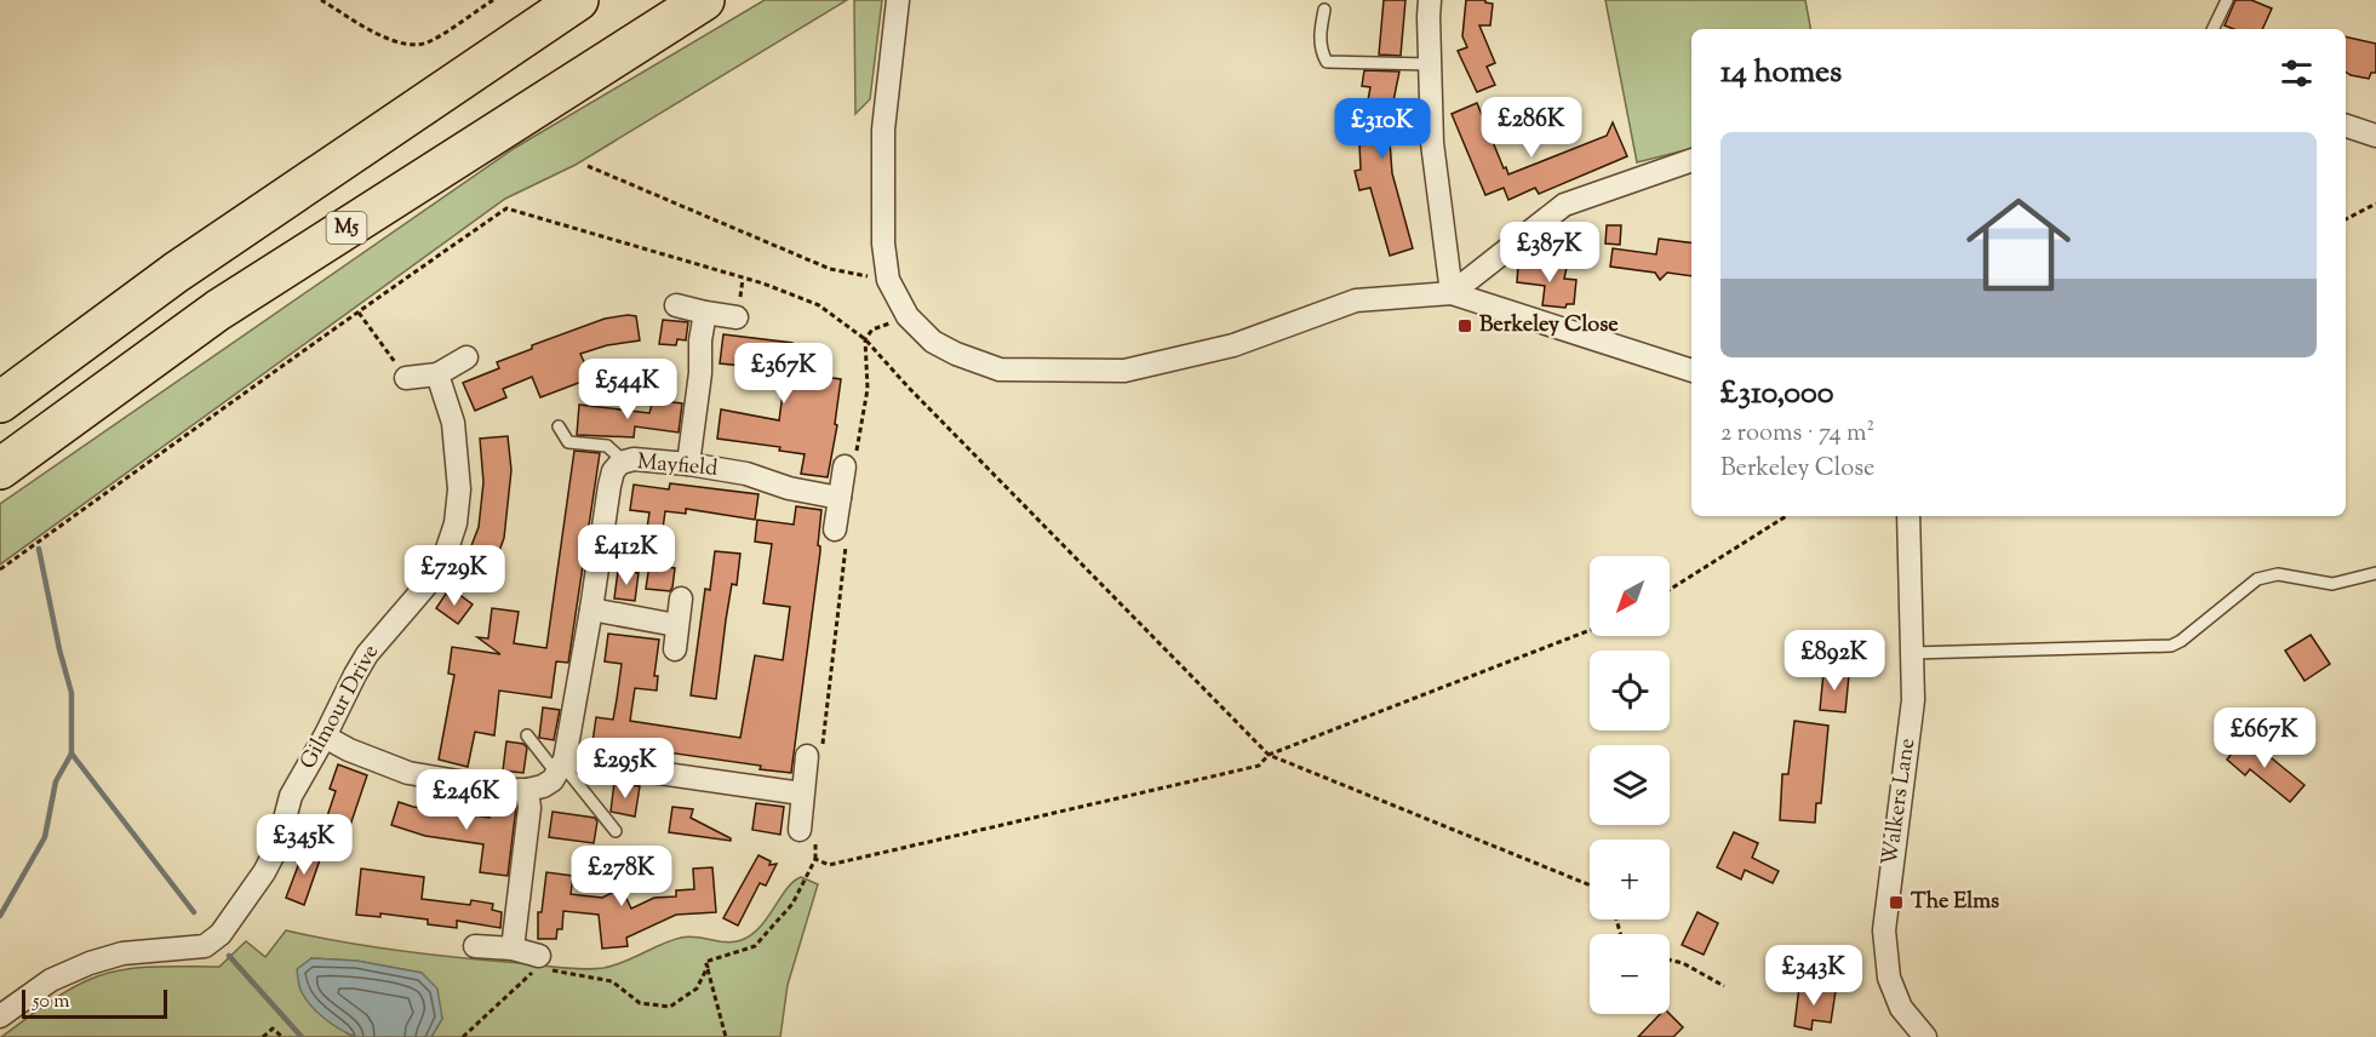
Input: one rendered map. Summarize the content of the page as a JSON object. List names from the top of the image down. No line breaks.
{"streets":{"highway":["M5"],"street":["Mayfield","Gilmour Drive","Walkers Lane"]},"places":{"transit":["Berkeley Close","The Elms"]},"scale_bar":"50 m","north":"bottom left","page":{"heading":"14 homes","price":["£286K","£310K","£387K","£367K","£544K","£412K","£729K","£892K","£667K","£295K","£246K","£345K","£278K","£343K"],"list":[{"name":"£310,000","note":"2 rooms · 74 m² · Berkeley Close"}],"map_buttons":["+","−"],"scale":"50 m"}}
